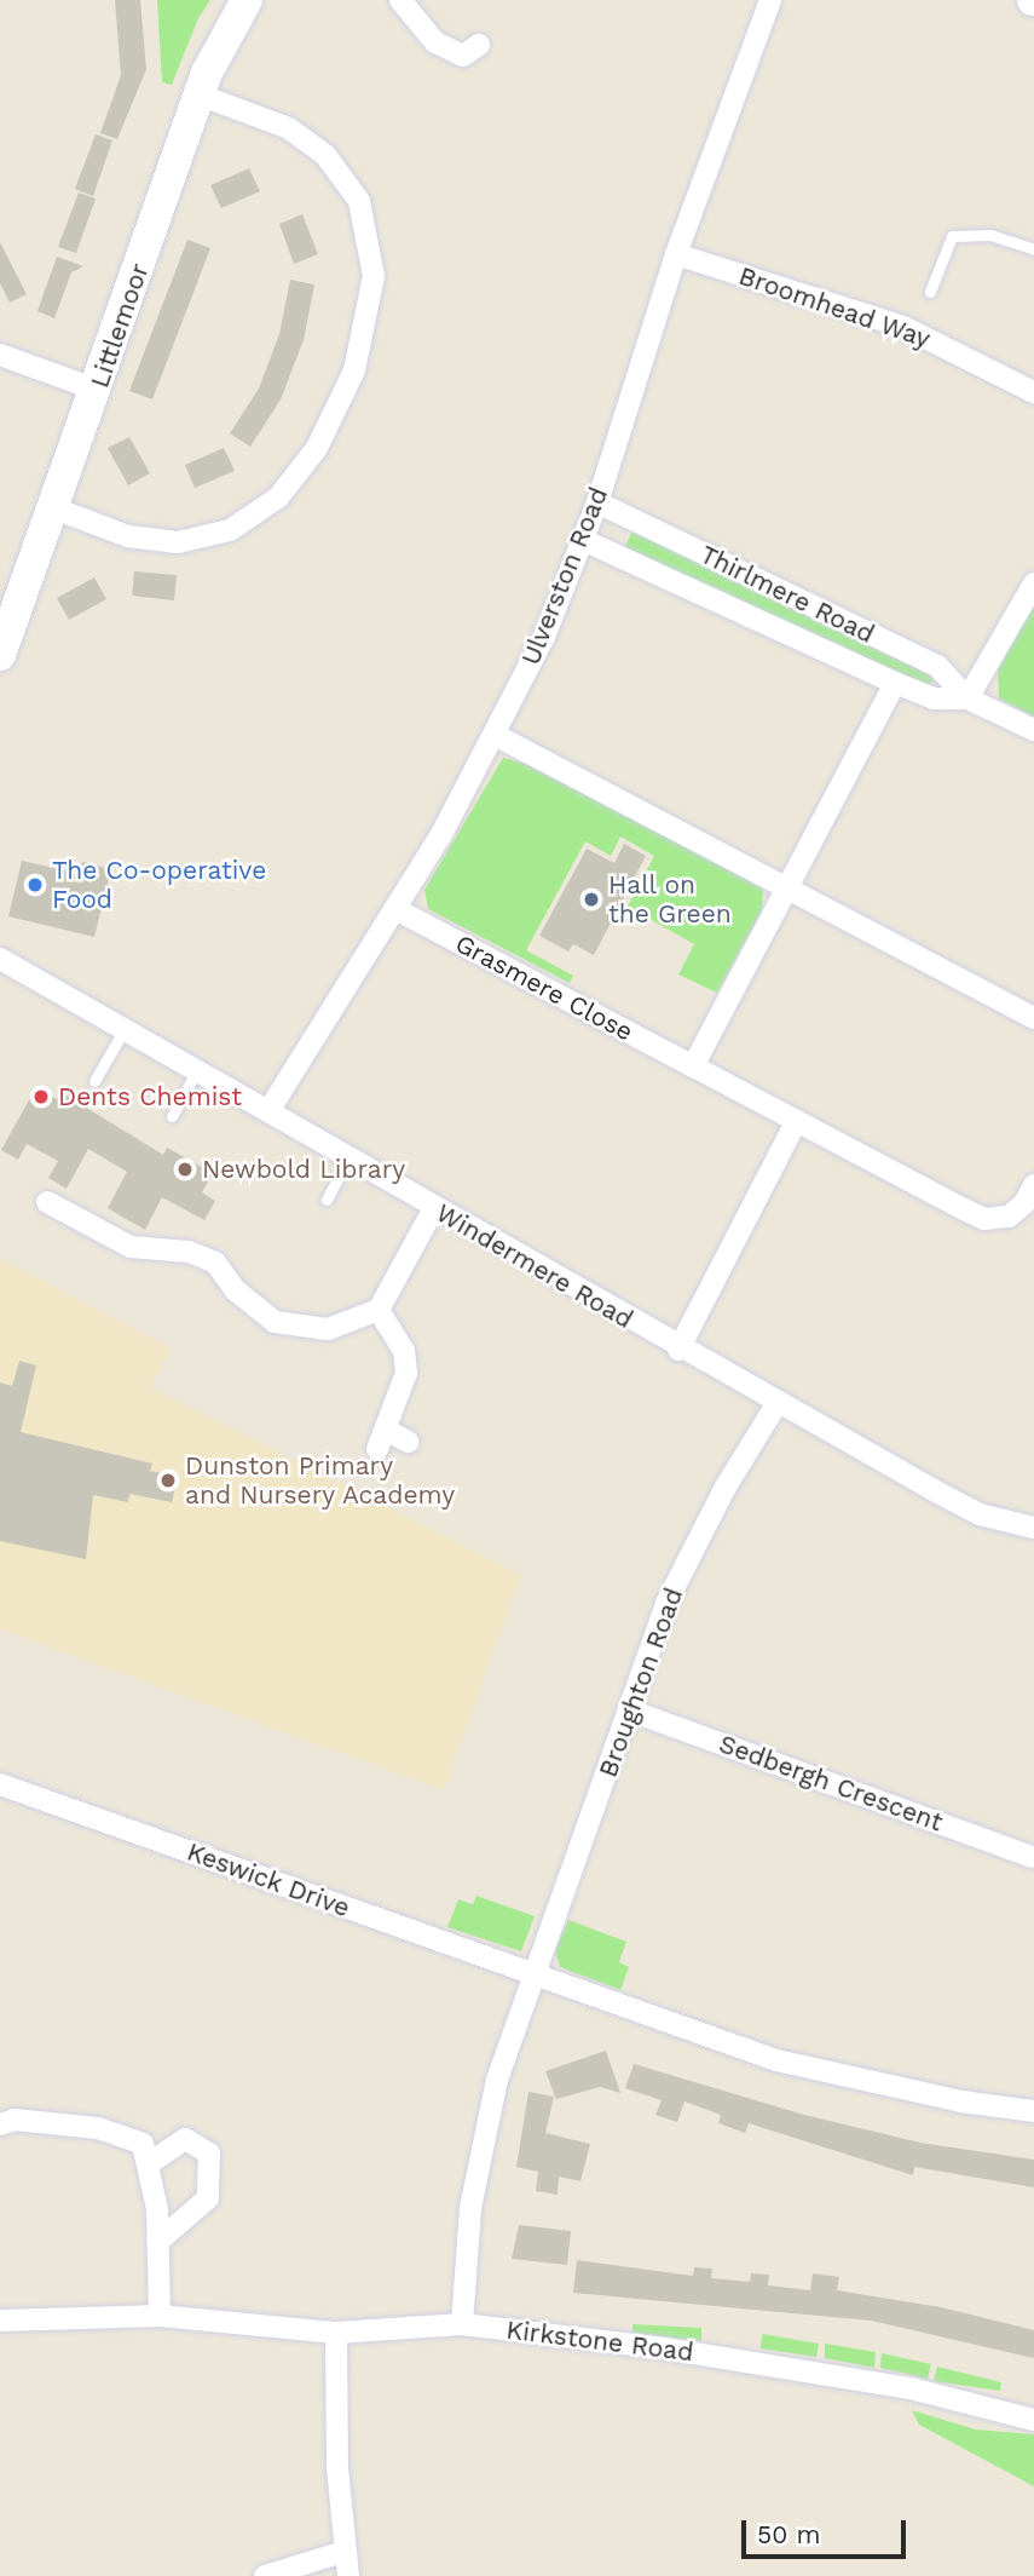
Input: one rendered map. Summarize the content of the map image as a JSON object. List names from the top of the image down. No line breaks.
{"streets":{"main road":["Littlemoor"],"street":["Broomhead Way","Ulverston Road","Thirlmere Road","Grasmere Close","Windermere Road","Broughton Road","Sedbergh Crescent","Keswick Drive","Kirkstone Road"]},"crossings":[["Broomhead Way","Ulverston Road"],["Ulverston Road","Thirlmere Road"],["Ulverston Road","Grasmere Close"],["Ulverston Road","Windermere Road"],["Windermere Road","Broughton Road"],["Broughton Road","Sedbergh Crescent"],["Broughton Road","Keswick Drive"]],"places":["The Co-operative Food","Hall on the Green","Dents Chemist","Newbold Library","Dunston Primary and Nursery Academy"],"scale_bar":"50 m"}
